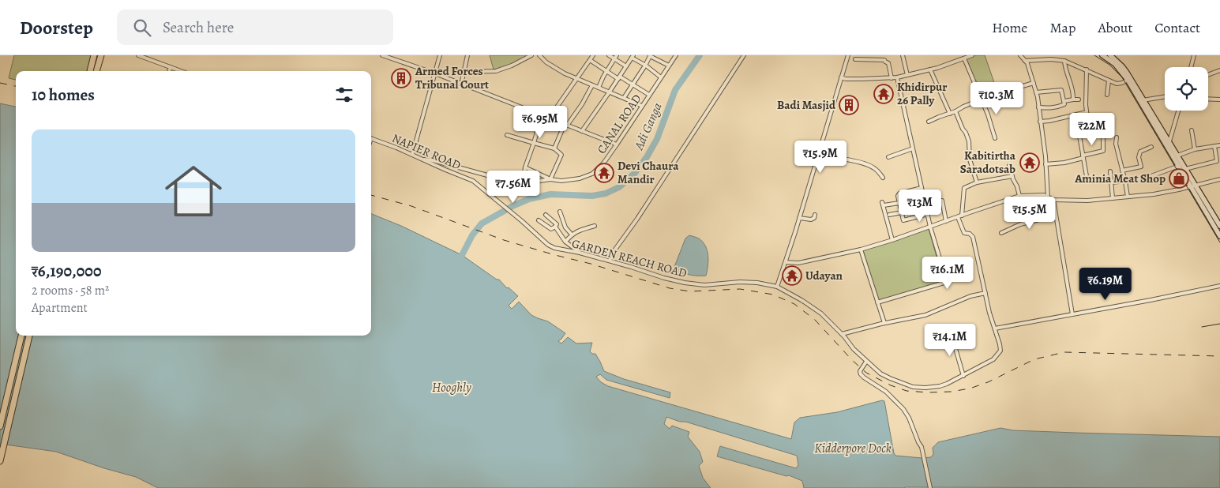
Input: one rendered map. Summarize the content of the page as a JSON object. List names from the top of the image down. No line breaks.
{"streets":{"street":["CANAL ROAD","NAPIER ROAD","GARDEN REACH ROAD"]},"crossings":[["CANAL ROAD","NAPIER ROAD"],["NAPIER ROAD","GARDEN REACH ROAD"]],"water":["Adi Ganga","Hooghly","Kidderpore Dock"],"places":{"building":["Armed Forces Tribunal Court","Badi Masjid"],"temple":["Khidirpur 26 Pally","Kabitirtha Saradotsab","Devi Chaura Mandir","Udayan"],"shop":["Aminia Meat Shop"]},"page":{"header":"Doorstep","search":"Search here","nav":["Home","Map","About","Contact"],"heading":"10 homes","price":["₹10.3M","₹6.95M","₹22M","₹15.9M","₹7.56M","₹13M","₹15.5M","₹16.1M","₹6.19M","₹14.1M"],"list":[{"name":"₹6,190,000","note":"2 rooms · 58 m² · Apartment"}]}}
